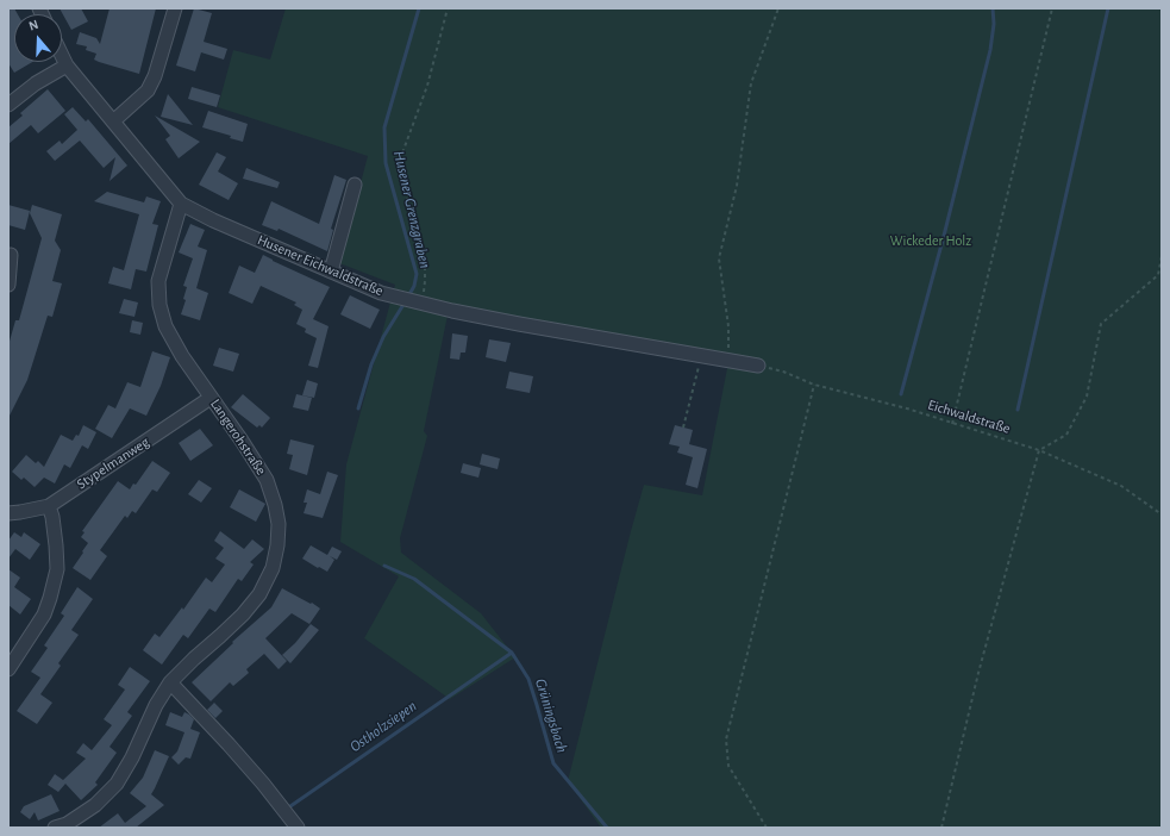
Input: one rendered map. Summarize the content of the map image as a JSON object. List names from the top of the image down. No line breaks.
{"streets":{"street":["Husener Eichwaldstraße","Langerohstraße","Stypelmanweg"],"path":["Eichwaldstraße"]},"crossings":[["Husener Eichwaldstraße","Eichwaldstraße"],["Husener Eichwaldstraße","Langerohstraße"],["Langerohstraße","Stypelmanweg"]],"water":["Husener Grenzgraben","Grüningsbach","Ostholzsiepen"],"parks":["Wickeder Holz"],"north":"top"}
